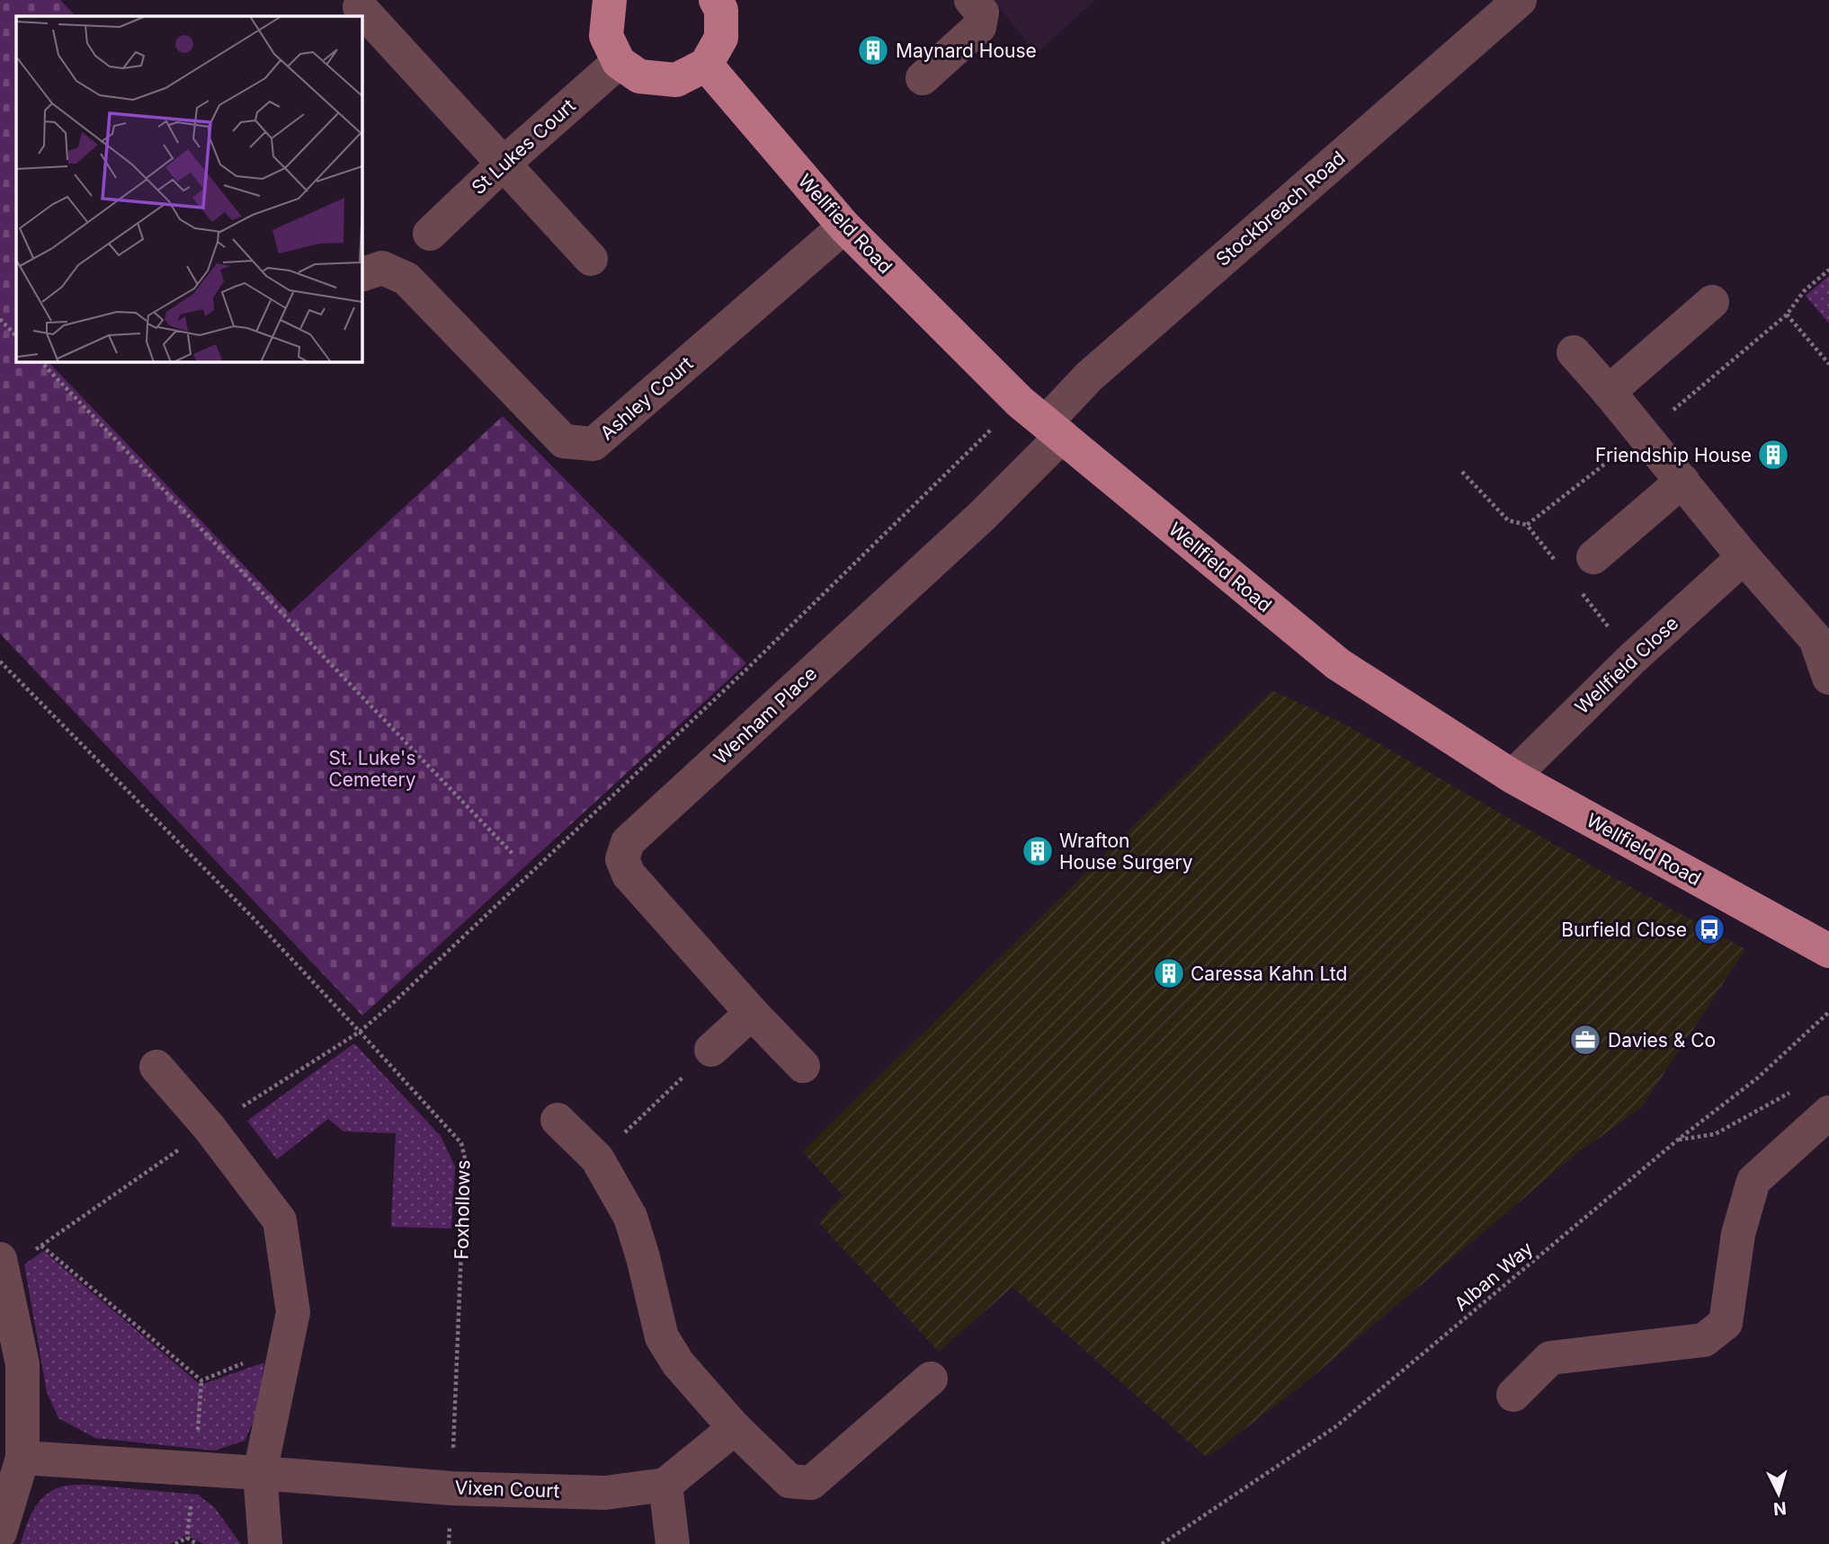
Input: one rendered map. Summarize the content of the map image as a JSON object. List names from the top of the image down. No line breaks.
{"streets":{"main road":["Wellfield Road"],"street":["St Lukes Court","Stockbreach Road","Ashley Court","Wellfield Close","Wenham Place","Vixen Court"],"path":["Foxhollows","Alban Way"]},"crossings":[["Stockbreach Road","Wellfield Road"],["Stockbreach Road","Wenham Place"],["Wellfield Road","Ashley Court"],["Wellfield Road","Wellfield Close"],["Wellfield Road","Wenham Place"],["Foxhollows","Vixen Court"]],"parks":["St. Luke's Cemetery"],"places":{"building":["Maynard House","Friendship House","Wrafton House Surgery","Caressa Kahn Ltd"],"bus stop":["Burfield Close"],"office":["Davies & Co"]},"north":"bottom"}
